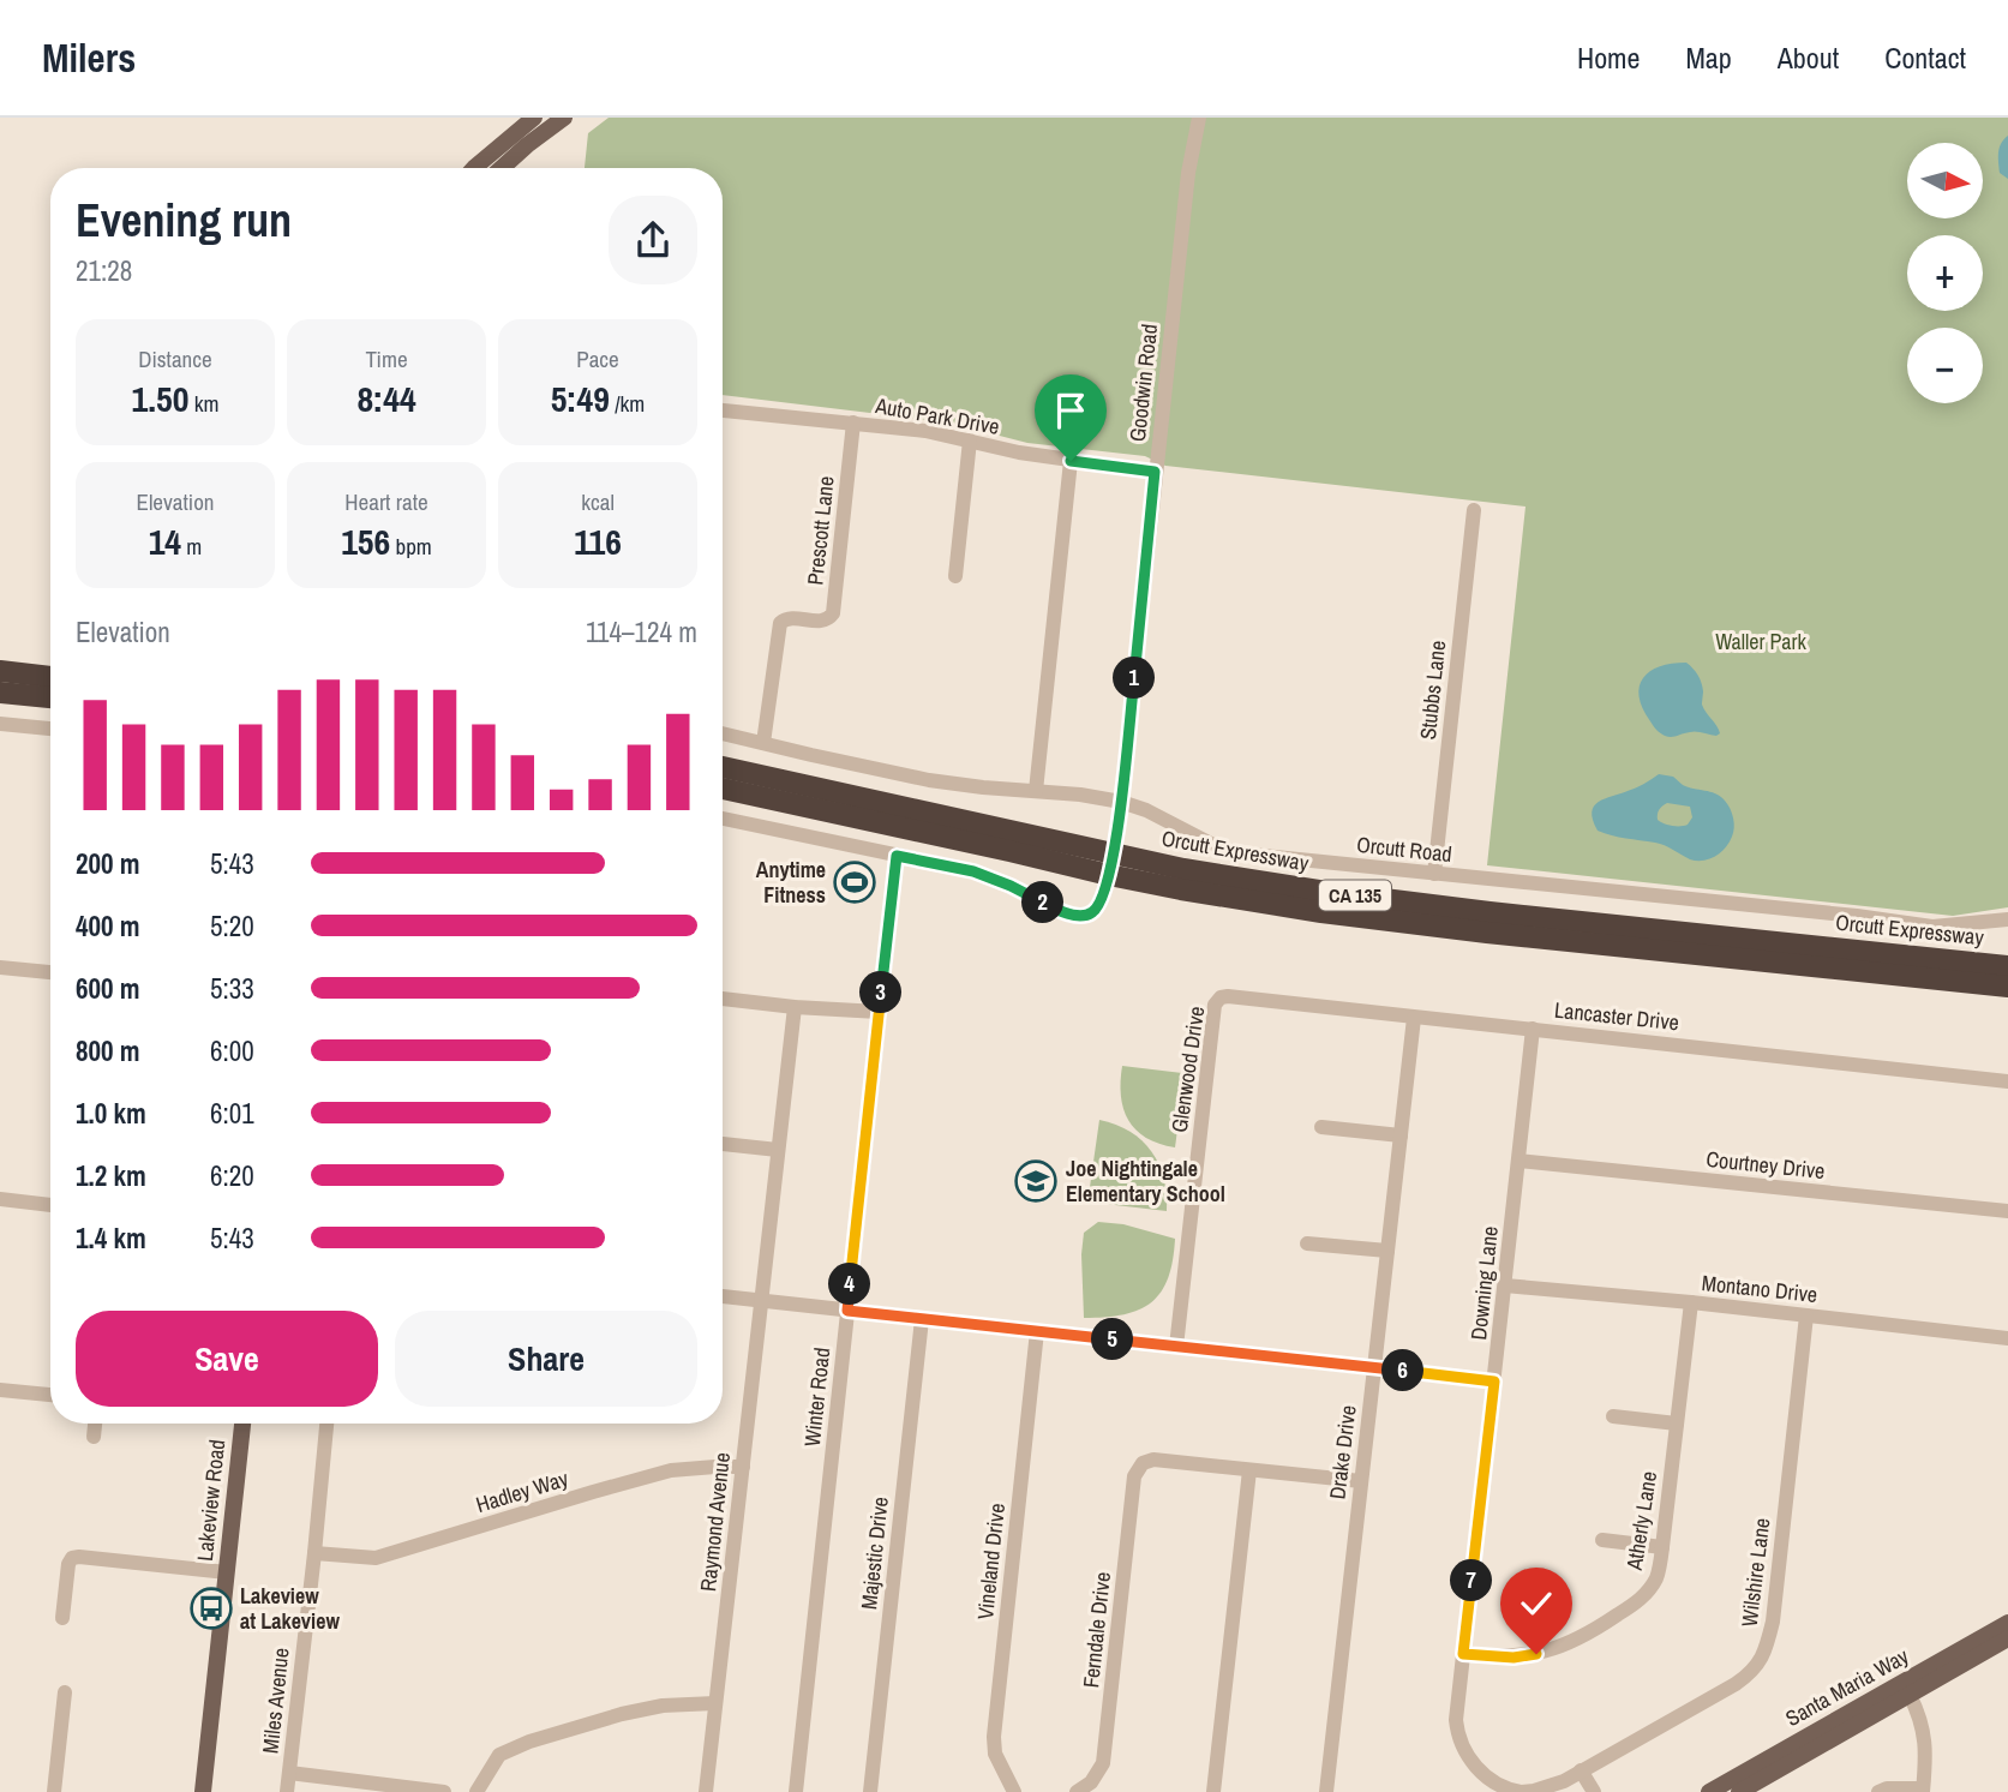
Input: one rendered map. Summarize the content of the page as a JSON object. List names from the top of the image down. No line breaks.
{"streets":{"highway":["Orcutt Expressway","CA 135"],"main road":["Lakeview Road","Santa Maria Way"],"street":["Goodwin Road","Auto Park Drive","Prescott Lane","Stubbs Lane","Orcutt Road","Lancaster Drive","Glenwood Drive","Courtney Drive","Downing Lane","Montano Drive","Winter Road","Drake Drive","Hadley Way","Atherly Lane","Raymond Avenue","Majestic Drive","Vineland Drive","Wilshire Lane","Ferndale Drive","Miles Avenue"]},"crossings":[["Goodwin Road","Auto Park Drive"],["Goodwin Road","Orcutt Road"],["Goodwin Road","Orcutt Expressway"],["Auto Park Drive","Prescott Lane"],["Prescott Lane","Orcutt Road"],["Stubbs Lane","Orcutt Road"],["Lancaster Drive","Glenwood Drive"],["Lancaster Drive","Downing Lane"],["Lancaster Drive","Drake Drive"],["Courtney Drive","Downing Lane"],["Downing Lane","Montano Drive"],["Downing Lane","Atherly Lane"],["Downing Lane","Wilshire Lane"],["Montano Drive","Atherly Lane"],["Montano Drive","Wilshire Lane"],["Hadley Way","Raymond Avenue"],["Hadley Way","Miles Avenue"]],"parks":["Waller Park"],"places":{"sports":["Anytime Fitness"],"school or university":["Joe Nightingale Elementary School"],"bus stop":["Lakeview at Lakeview"]},"north":"right","page":{"header":"Milers","nav":["Home","Map","About","Contact"],"map_buttons":["+","−"],"heading":["Evening run","21:28"],"stats":[["Distance","1.50 km"],["Time","8:44"],["Pace","5:49 /km"],["Elevation","14 m"],["Heart rate","156 bpm"],["kcal","116"]],"chart":["Elevation","114–124 m"],"pins":["1","2","3","4","5","6","7"],"list":[{"name":"200 m","note":"5:43"},{"name":"400 m","note":"5:20"},{"name":"600 m","note":"5:33"},{"name":"800 m","note":"6:00"},{"name":"1.0 km","note":"6:01"},{"name":"1.2 km","note":"6:20"},{"name":"1.4 km","note":"5:43"}],"buttons":["Save","Share"]}}
